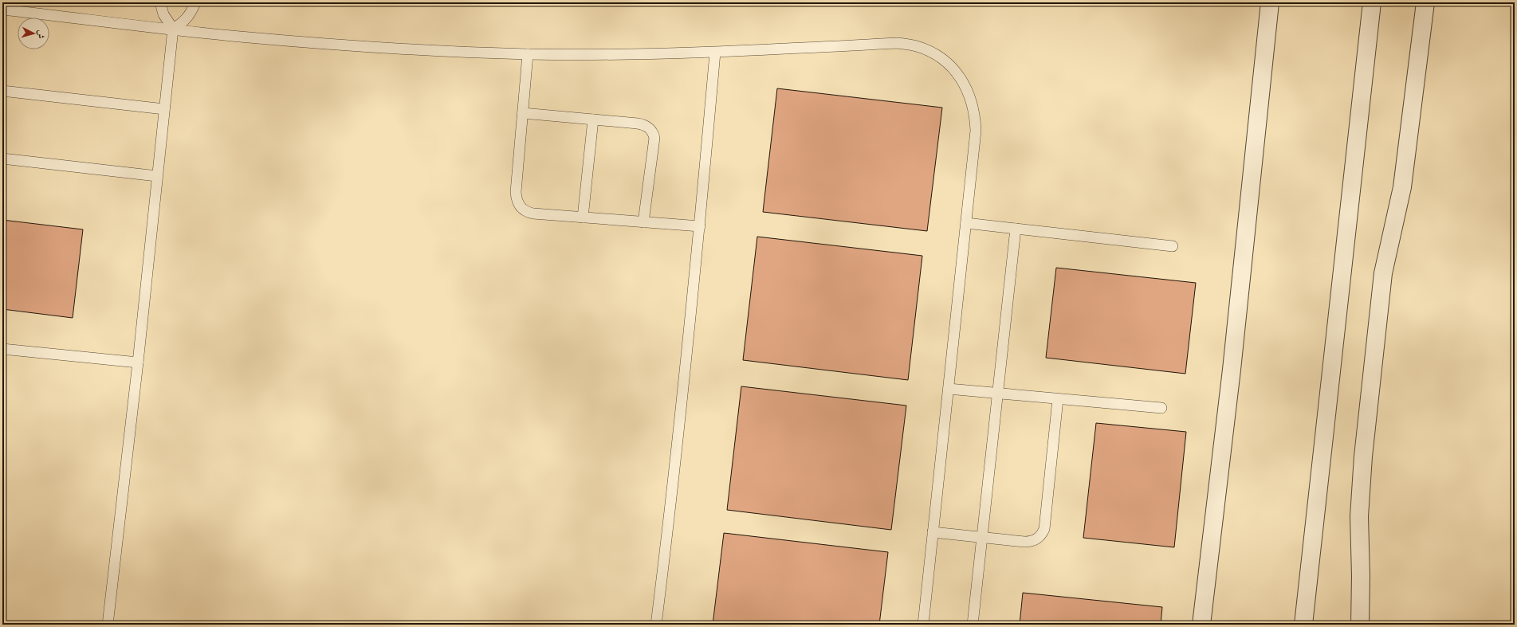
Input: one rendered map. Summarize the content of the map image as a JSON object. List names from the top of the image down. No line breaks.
{"north":"right"}
